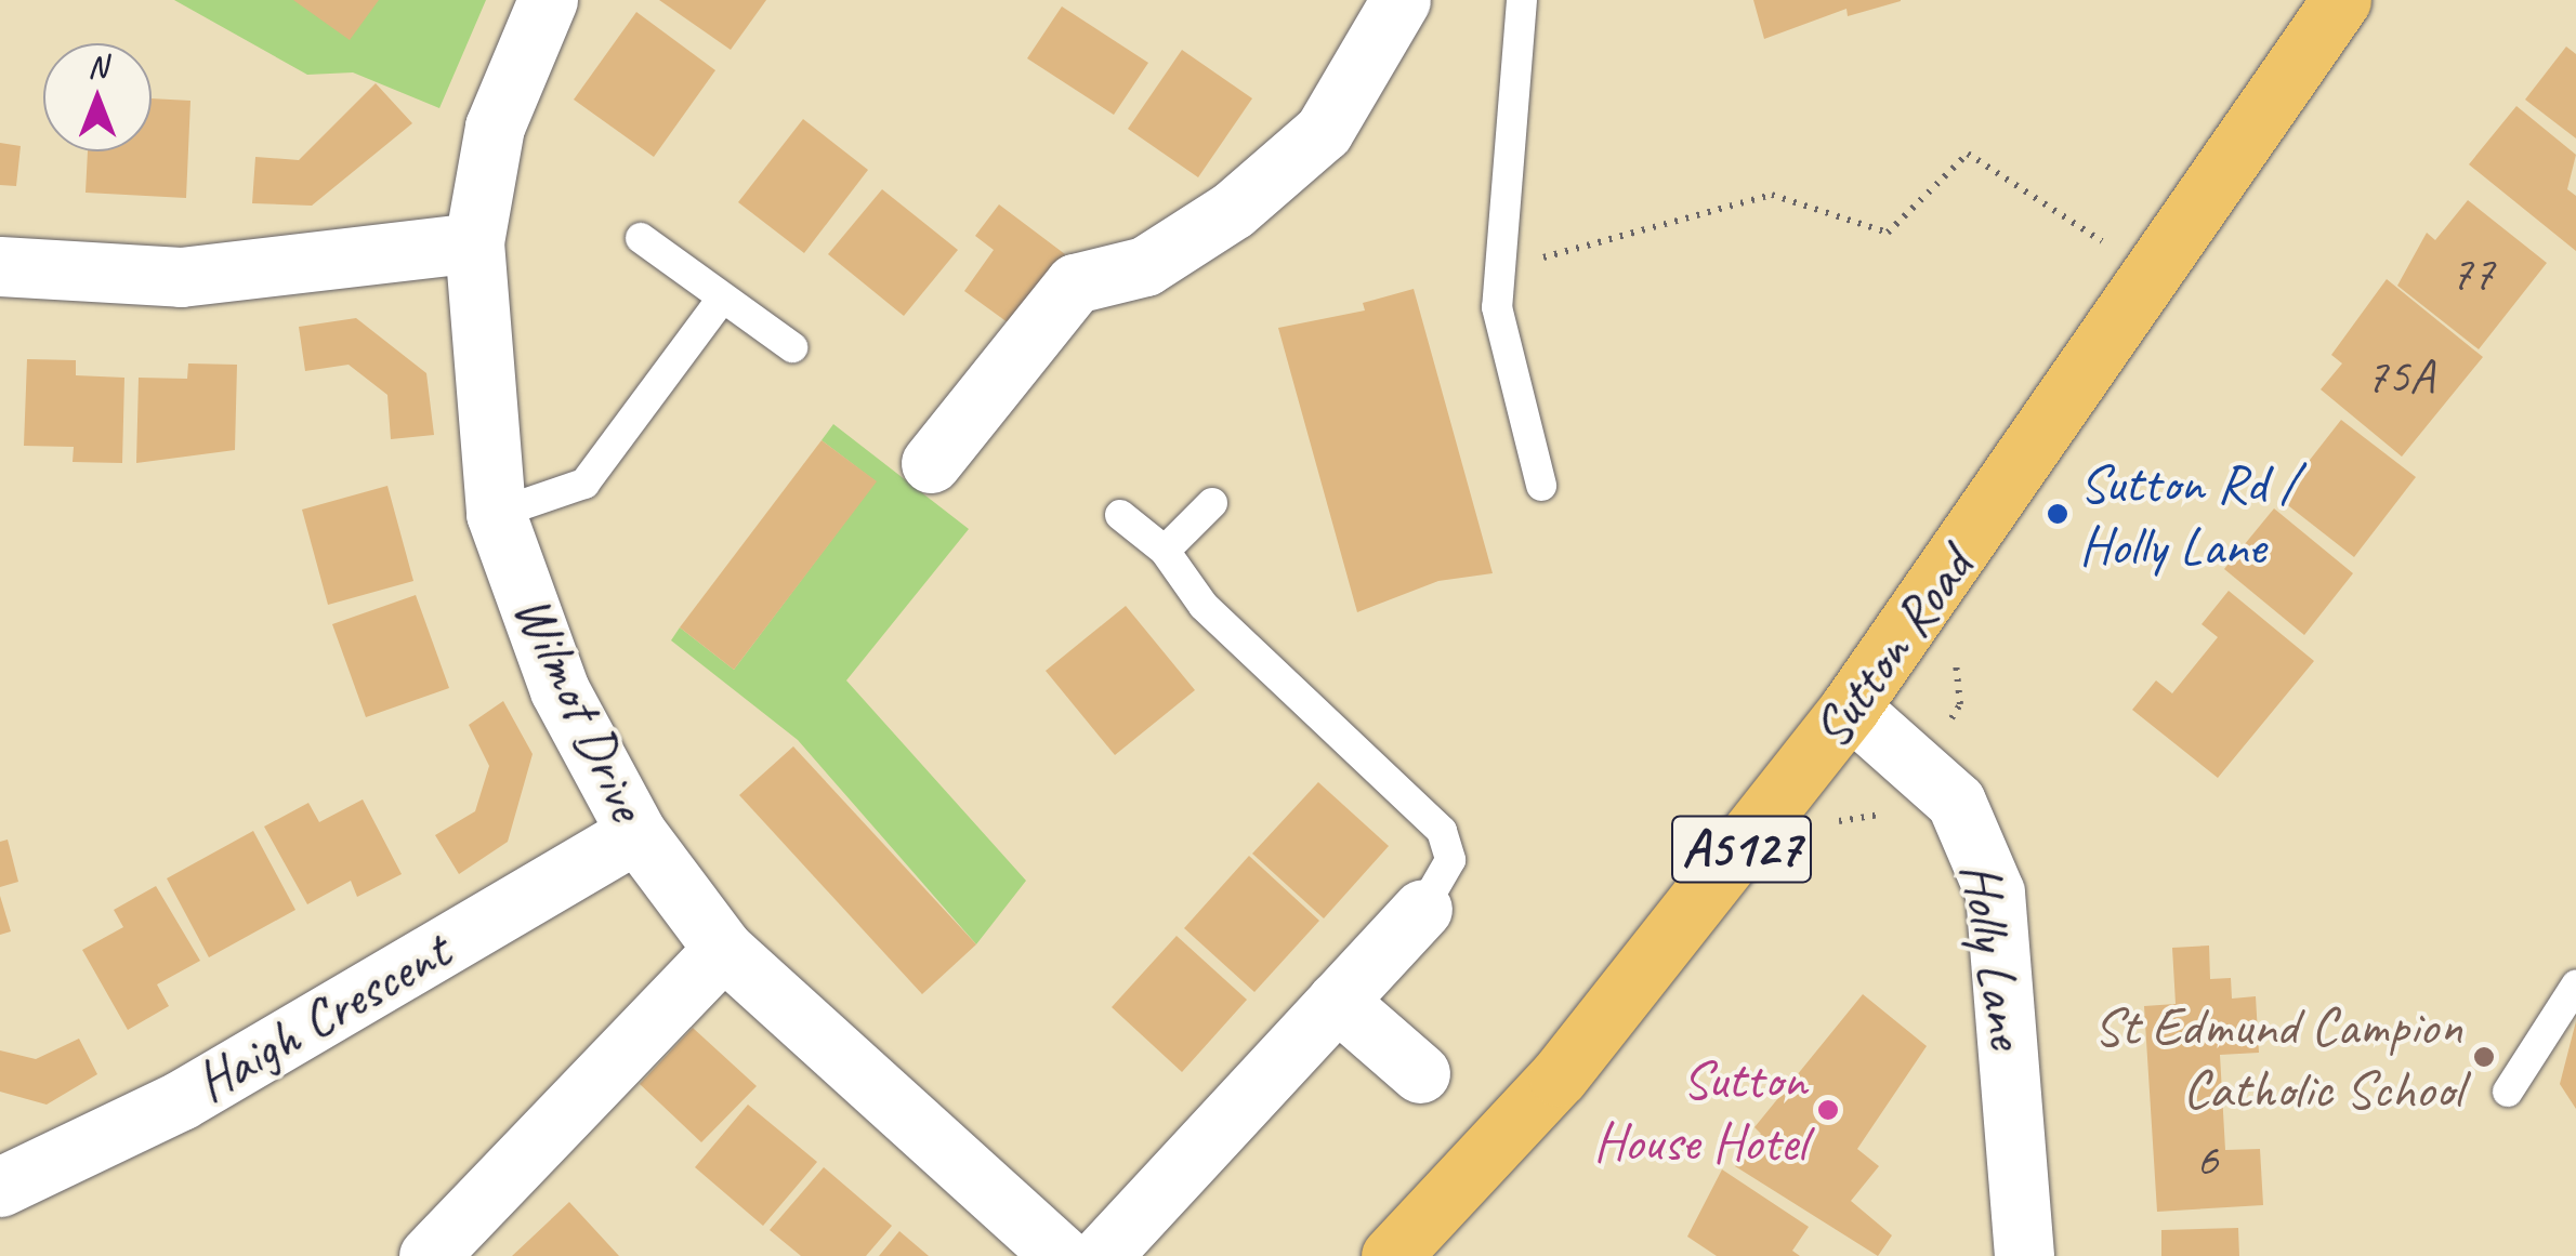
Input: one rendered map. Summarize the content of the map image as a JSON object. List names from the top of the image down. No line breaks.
{"streets":{"main road":["Sutton Road","A5127"],"street":["Wilmot Drive","Holly Lane","Haigh Crescent"]},"crossings":[["Sutton Road","Holly Lane"],["Wilmot Drive","Haigh Crescent"]],"places":["Sutton Rd / Holly Lane","St Edmund Campion Catholic School","Sutton House Hotel"],"house_numbers":["77","75A","6"],"north":"top"}
